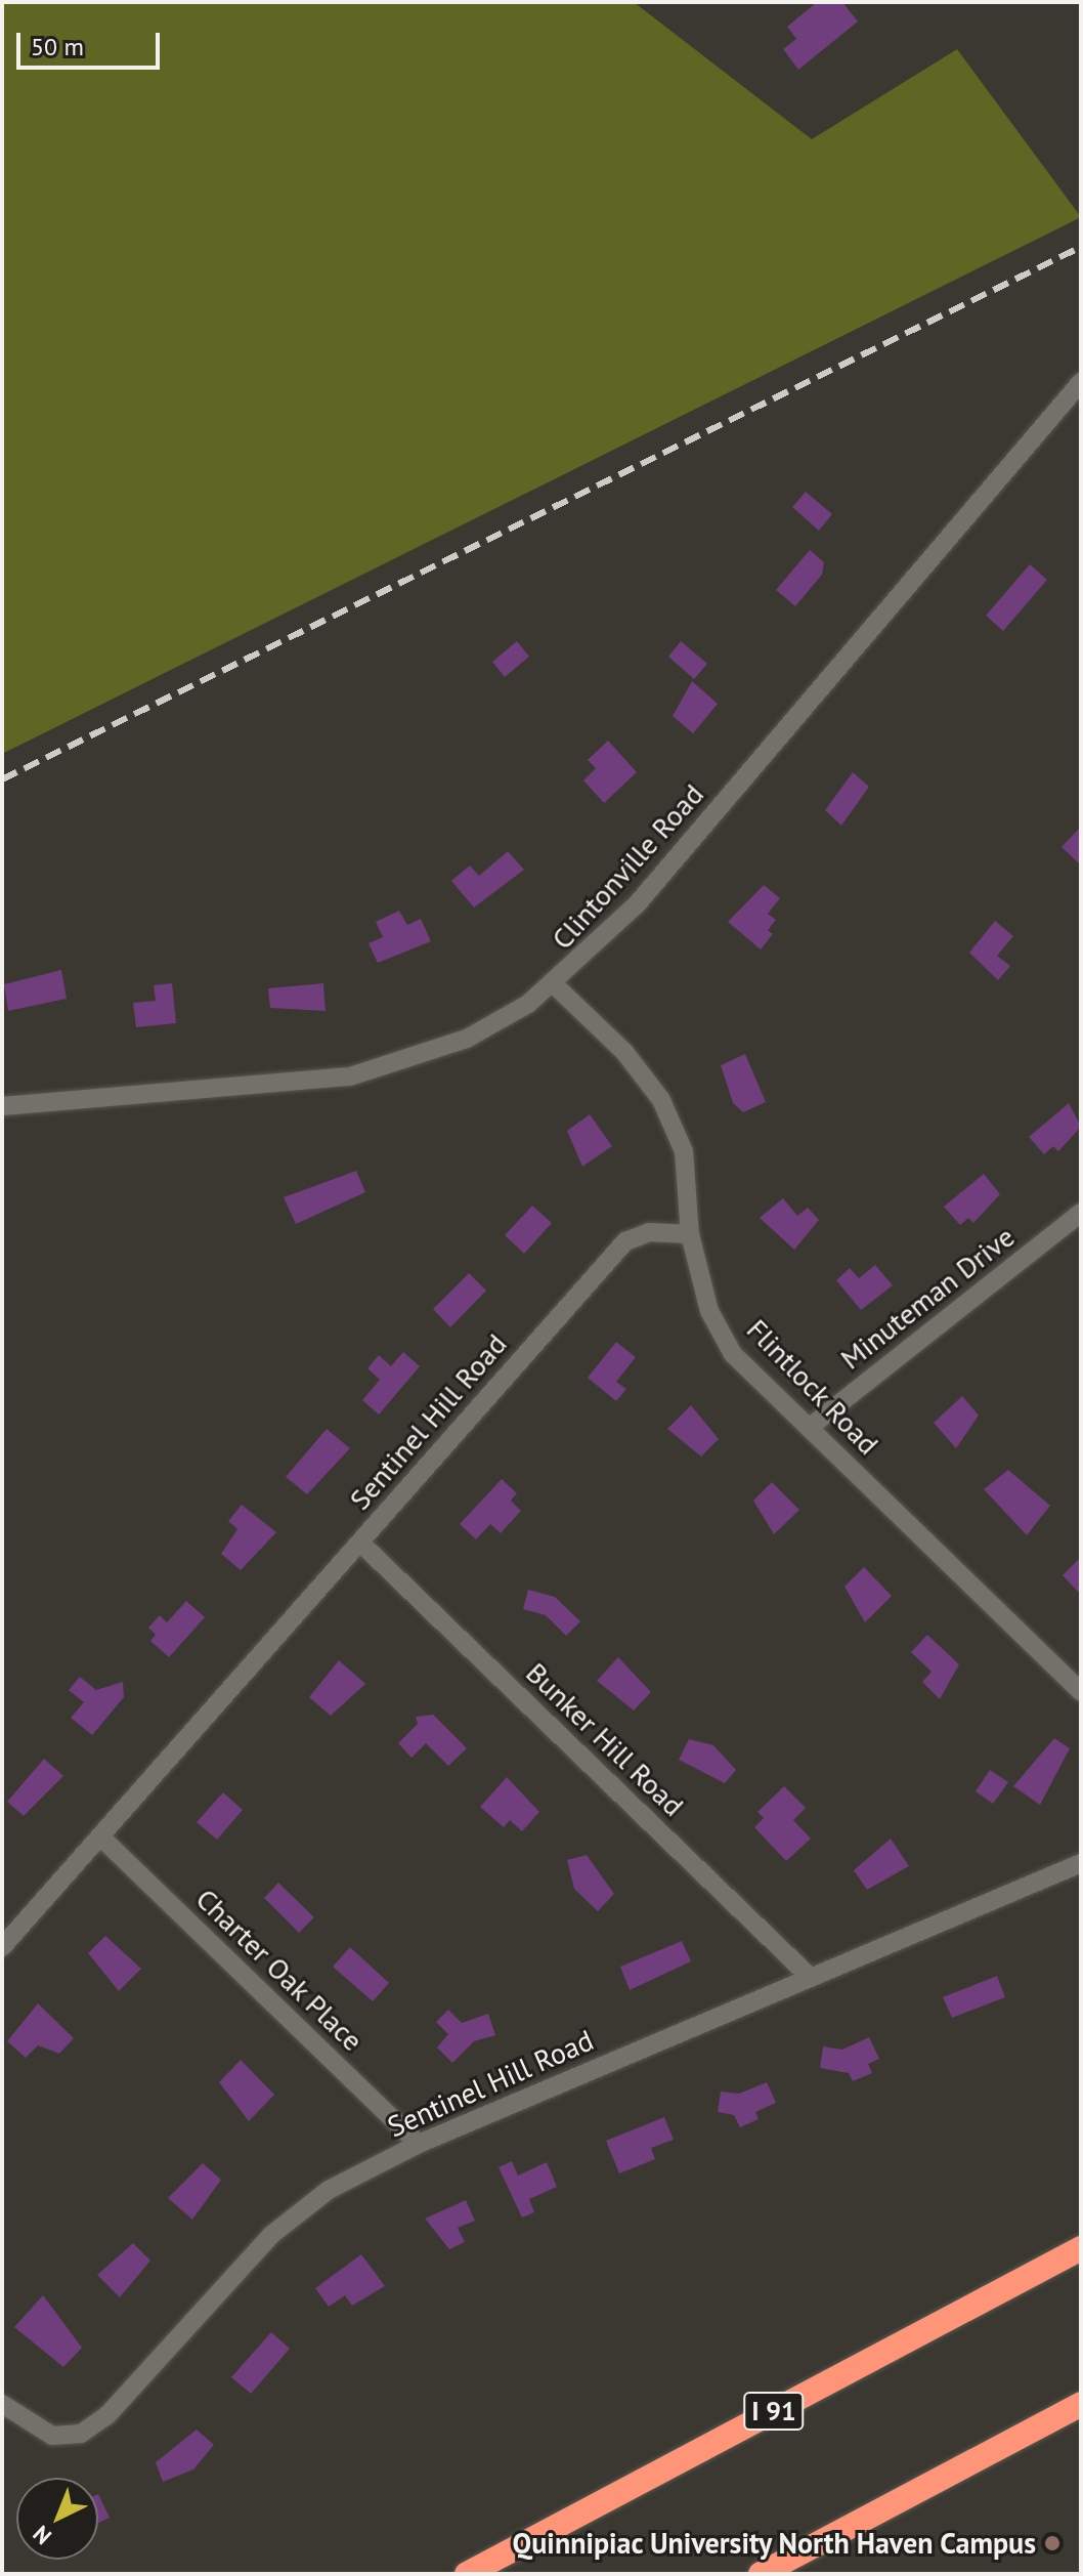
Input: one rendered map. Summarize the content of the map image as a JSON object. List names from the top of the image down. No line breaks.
{"streets":{"highway":["I 91"],"street":["Clintonville Road","Minuteman Drive","Flintlock Road","Sentinel Hill Road","Bunker Hill Road","Charter Oak Place"]},"crossings":[["Clintonville Road","Flintlock Road"],["Minuteman Drive","Flintlock Road"],["Flintlock Road","Sentinel Hill Road"],["Sentinel Hill Road","Bunker Hill Road"],["Sentinel Hill Road","Charter Oak Place"]],"places":["Quinnipiac University North Haven Campus"],"scale_bar":"50 m","north":"bottom left"}
